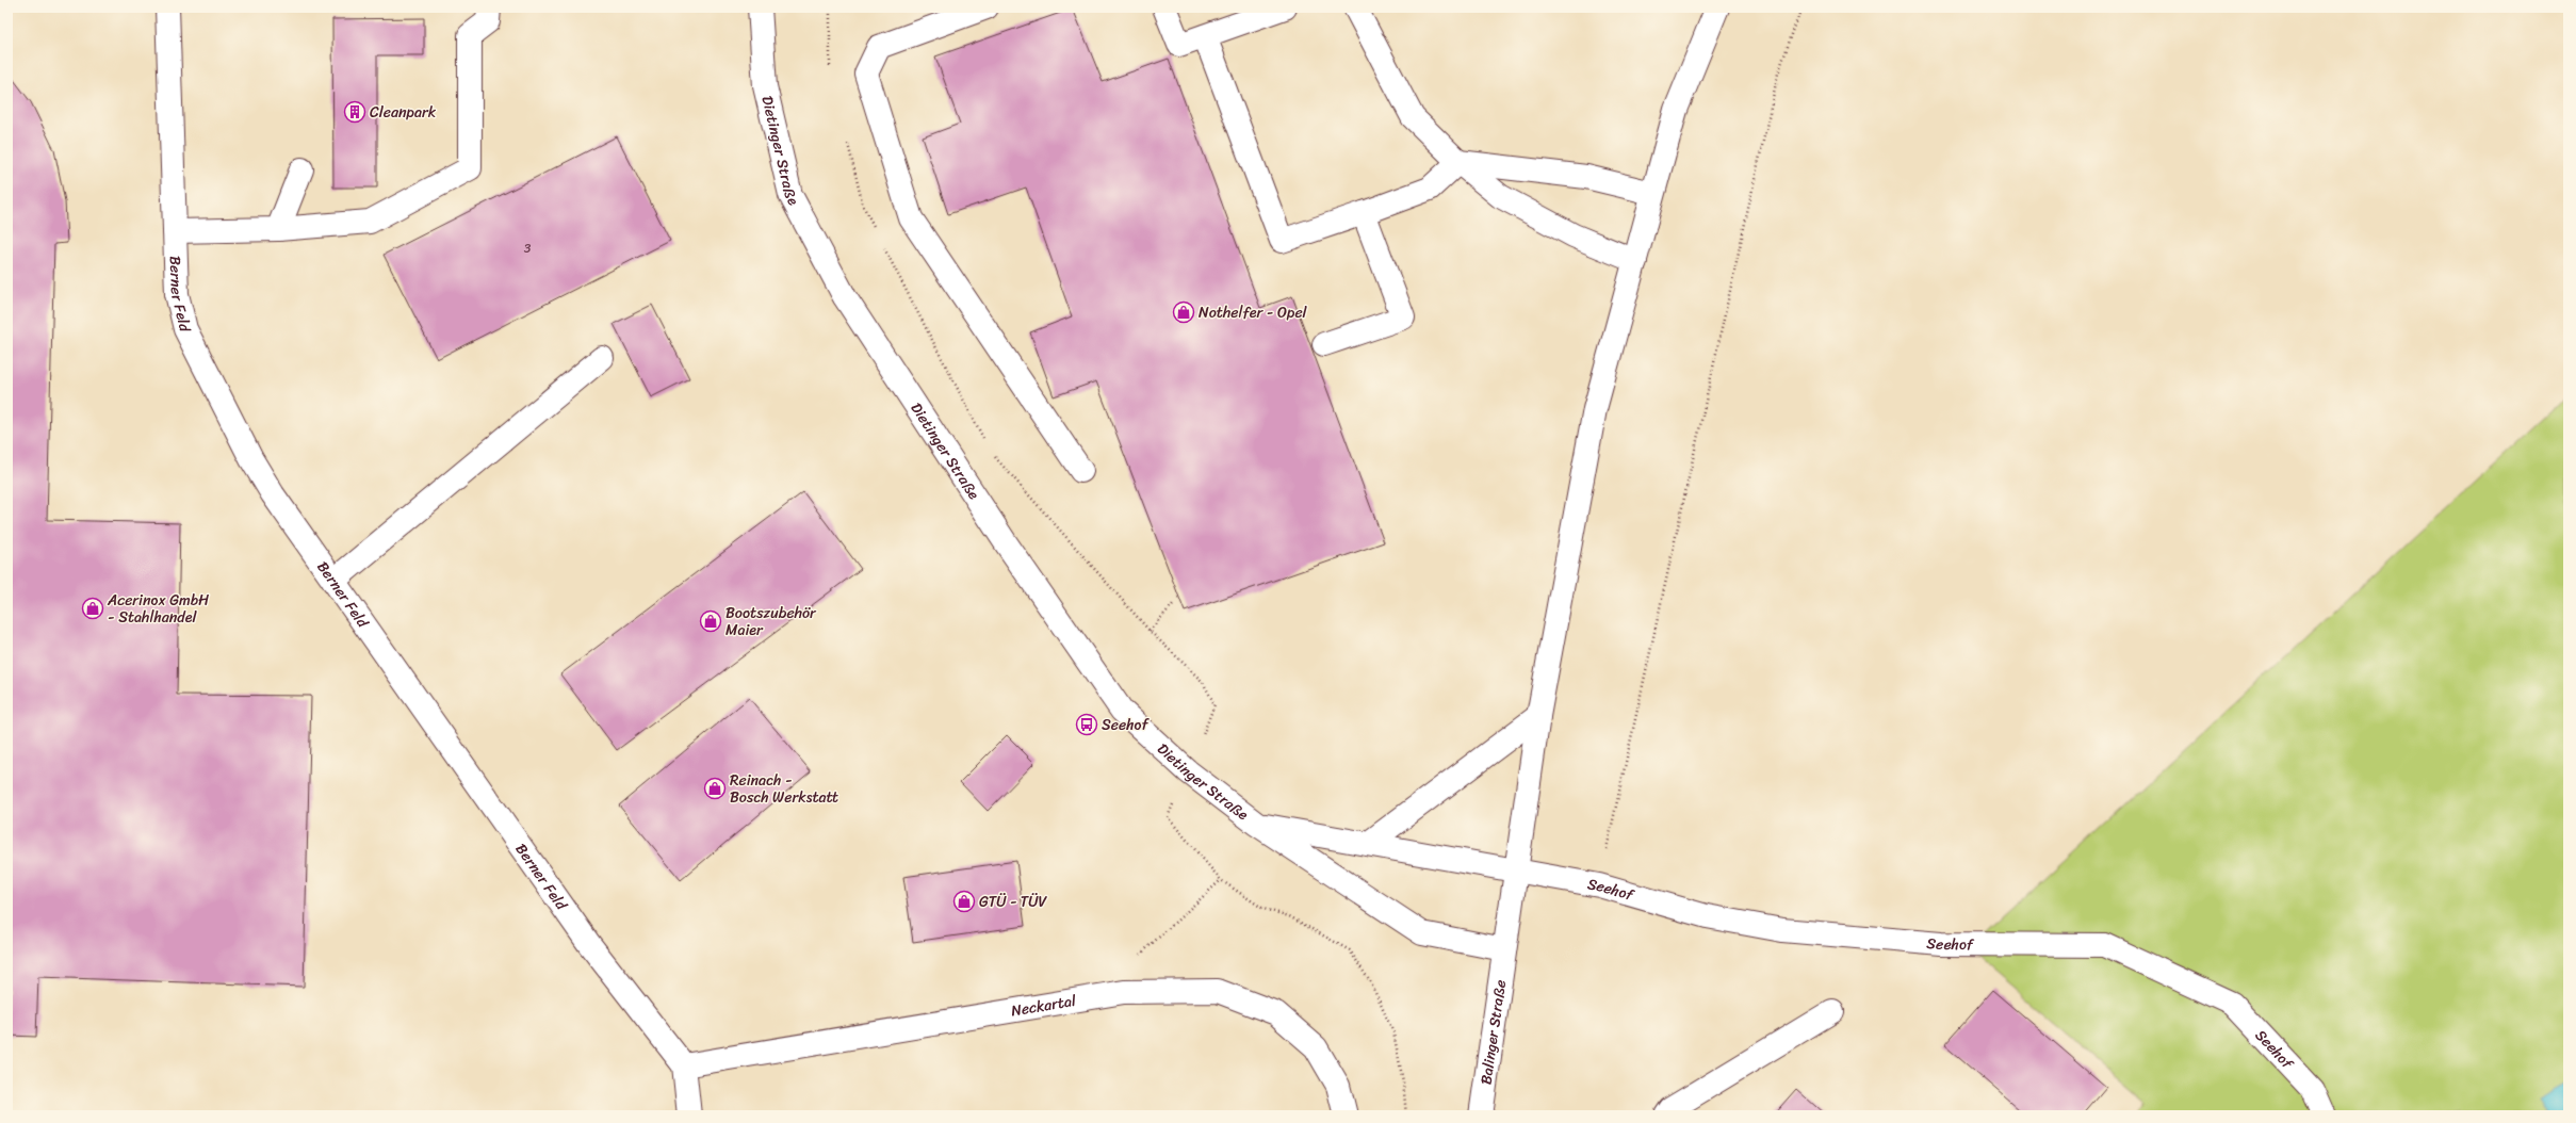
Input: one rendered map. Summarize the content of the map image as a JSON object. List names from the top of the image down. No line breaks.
{"streets":{"street":["Dietinger Straße","Berner Feld","Seehof","Neckartal","Balinger Straße"]},"crossings":[["Dietinger Straße","Seehof"],["Dietinger Straße","Balinger Straße"],["Berner Feld","Neckartal"],["Seehof","Balinger Straße"]],"places":{"building":["Cleanpark"],"shop":["Nothelfer - Opel","Acerinox GmbH - Stahlhandel","Bootszubehör Maier","Reinach - Bosch Werkstatt","GTÜ - TÜV"],"bus stop":["Seehof"]},"house_numbers":["3"]}
